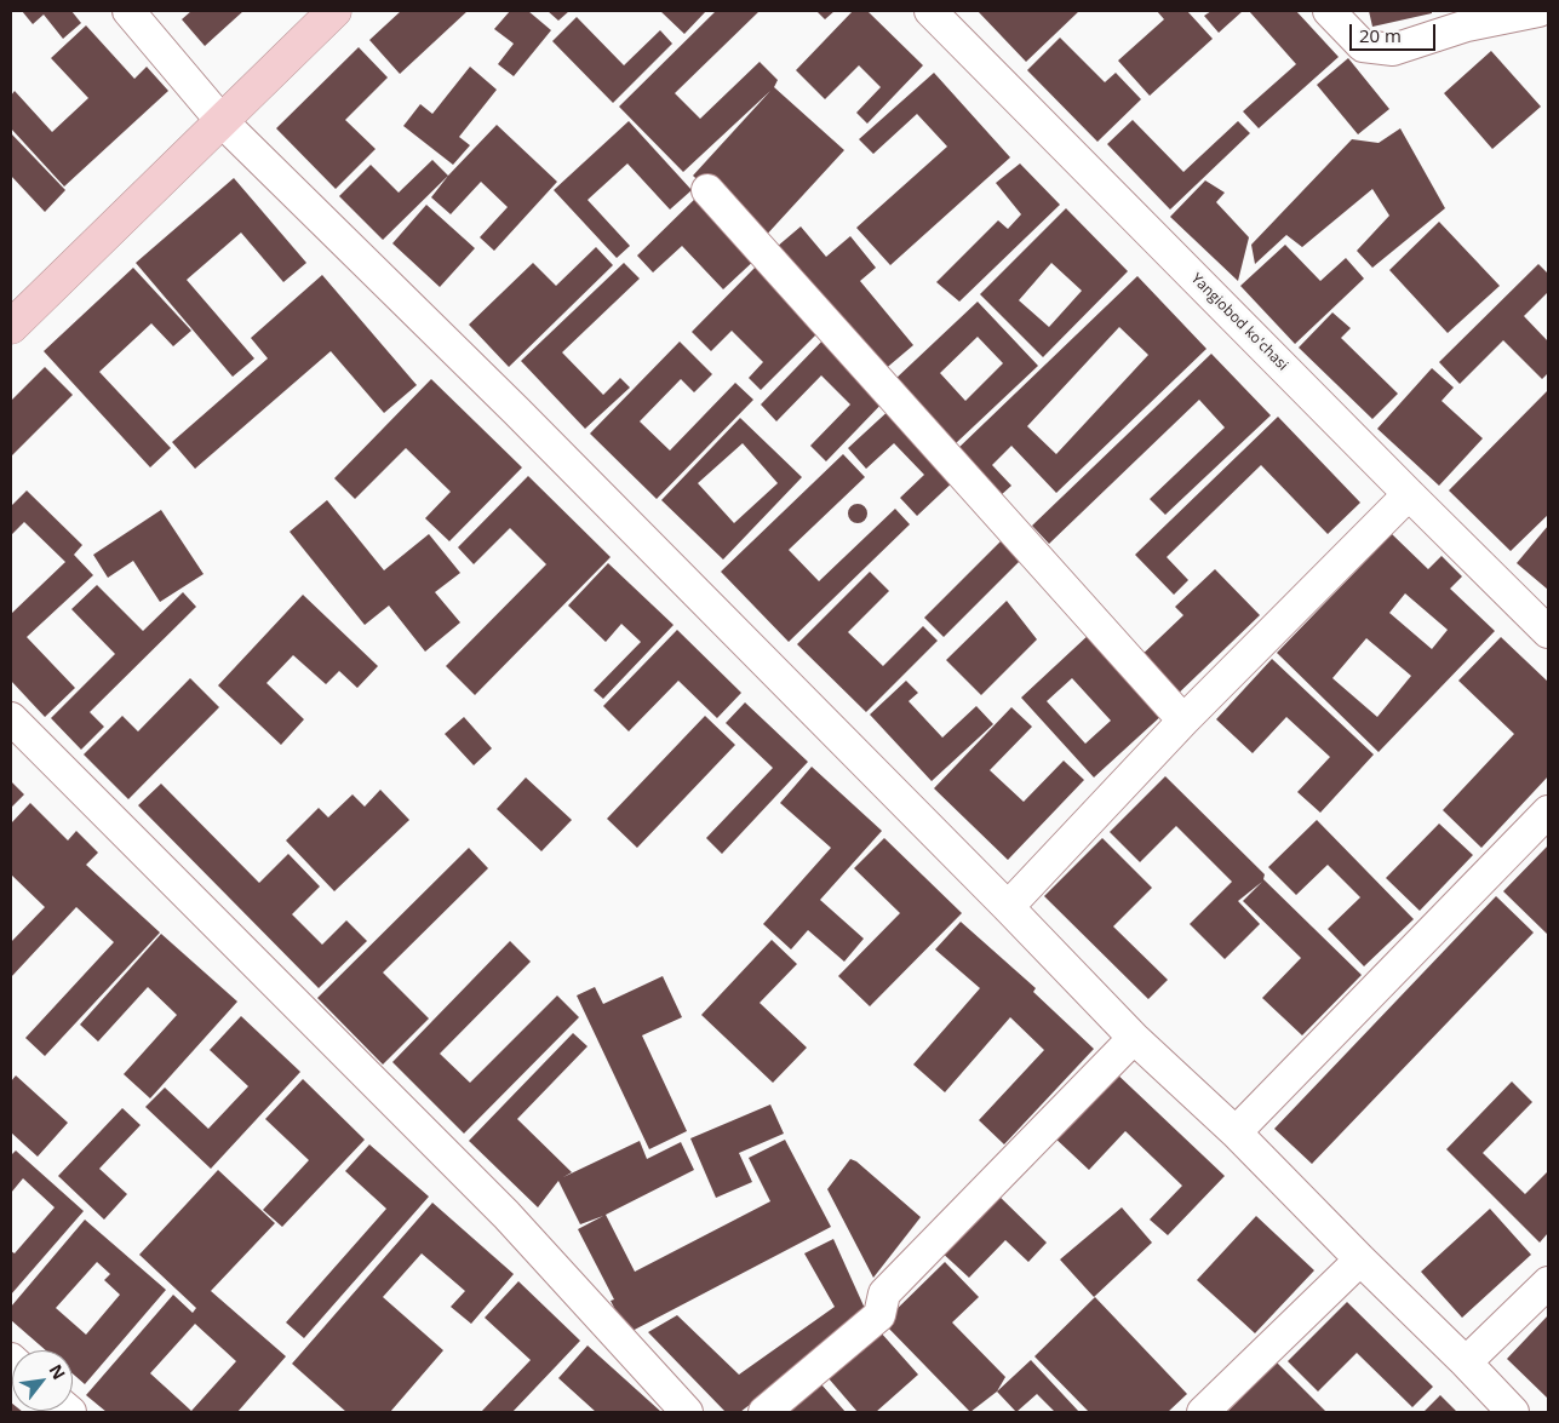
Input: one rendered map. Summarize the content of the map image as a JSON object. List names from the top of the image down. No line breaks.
{"streets":{"street":["Yangiobod ko'chasi"]},"scale_bar":"20 m","north":"top right"}
